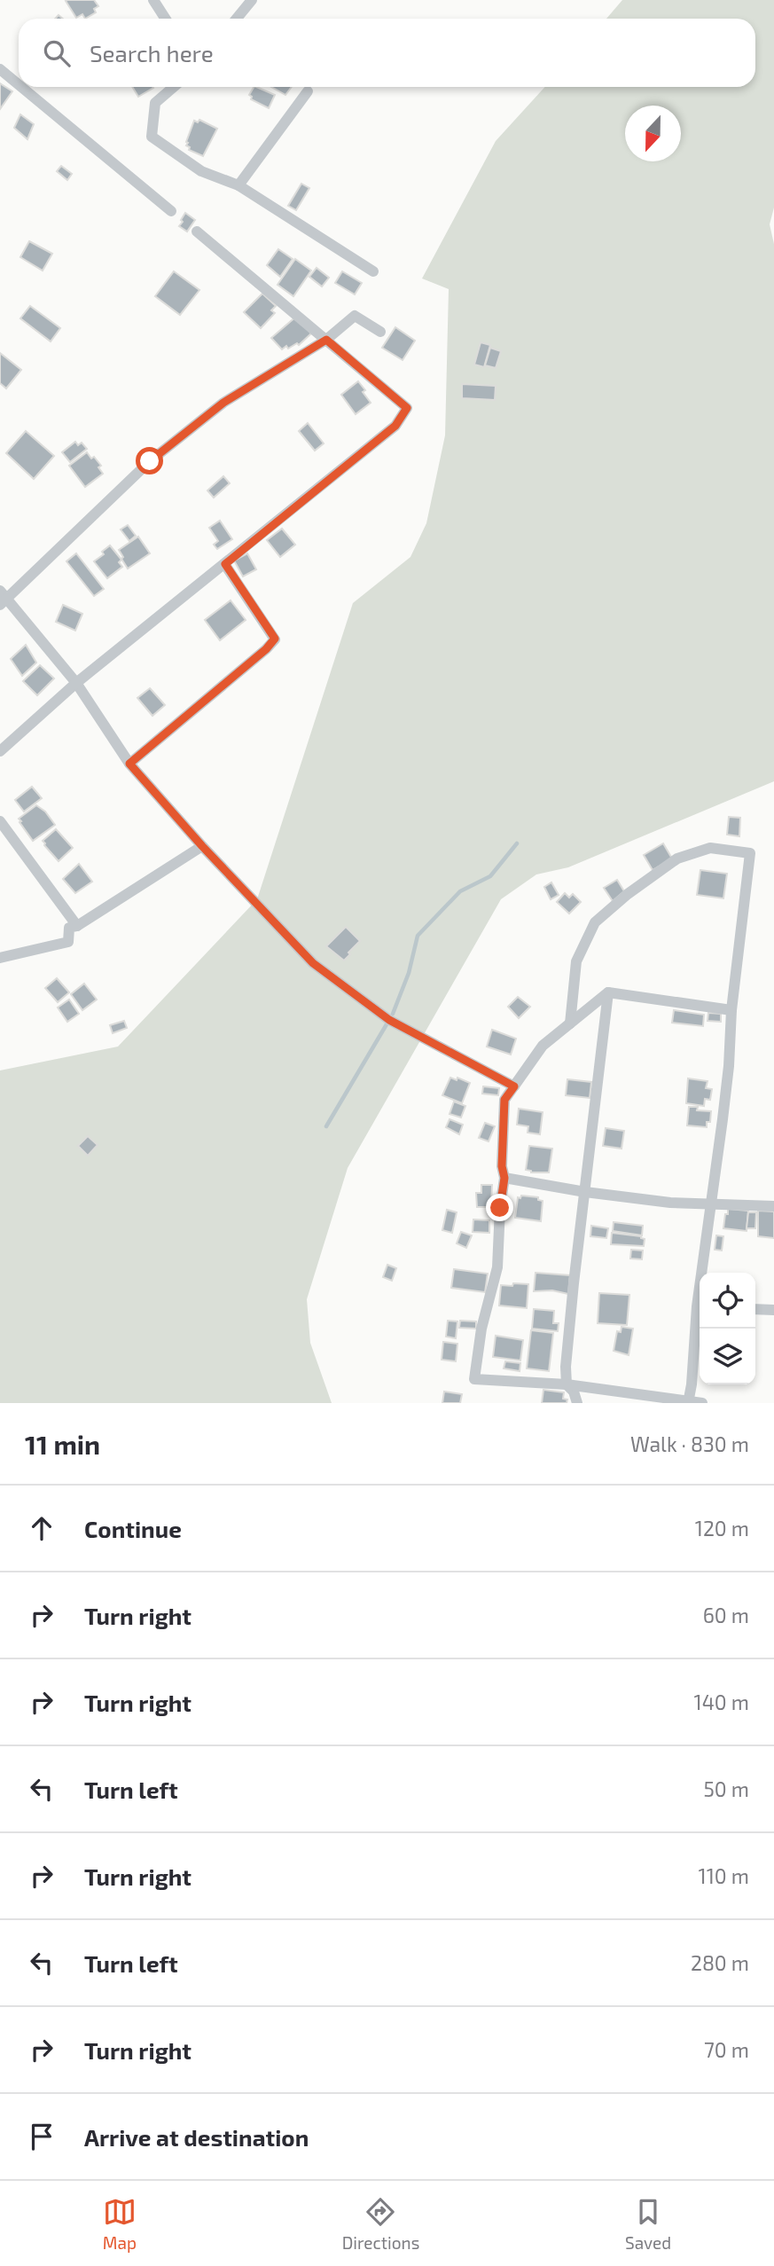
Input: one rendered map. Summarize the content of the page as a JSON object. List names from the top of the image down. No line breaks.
{"north":"bottom","page":{"search":"Search here","heading":["11 min","Walk · 830 m"],"list":[["Continue","120 m"],["Turn right","60 m"],["Turn right","140 m"],["Turn left","50 m"],["Turn right","110 m"],["Turn left","280 m"],["Turn right","70 m"],"Arrive at destination"],"nav":["Map","Directions","Saved"]}}
